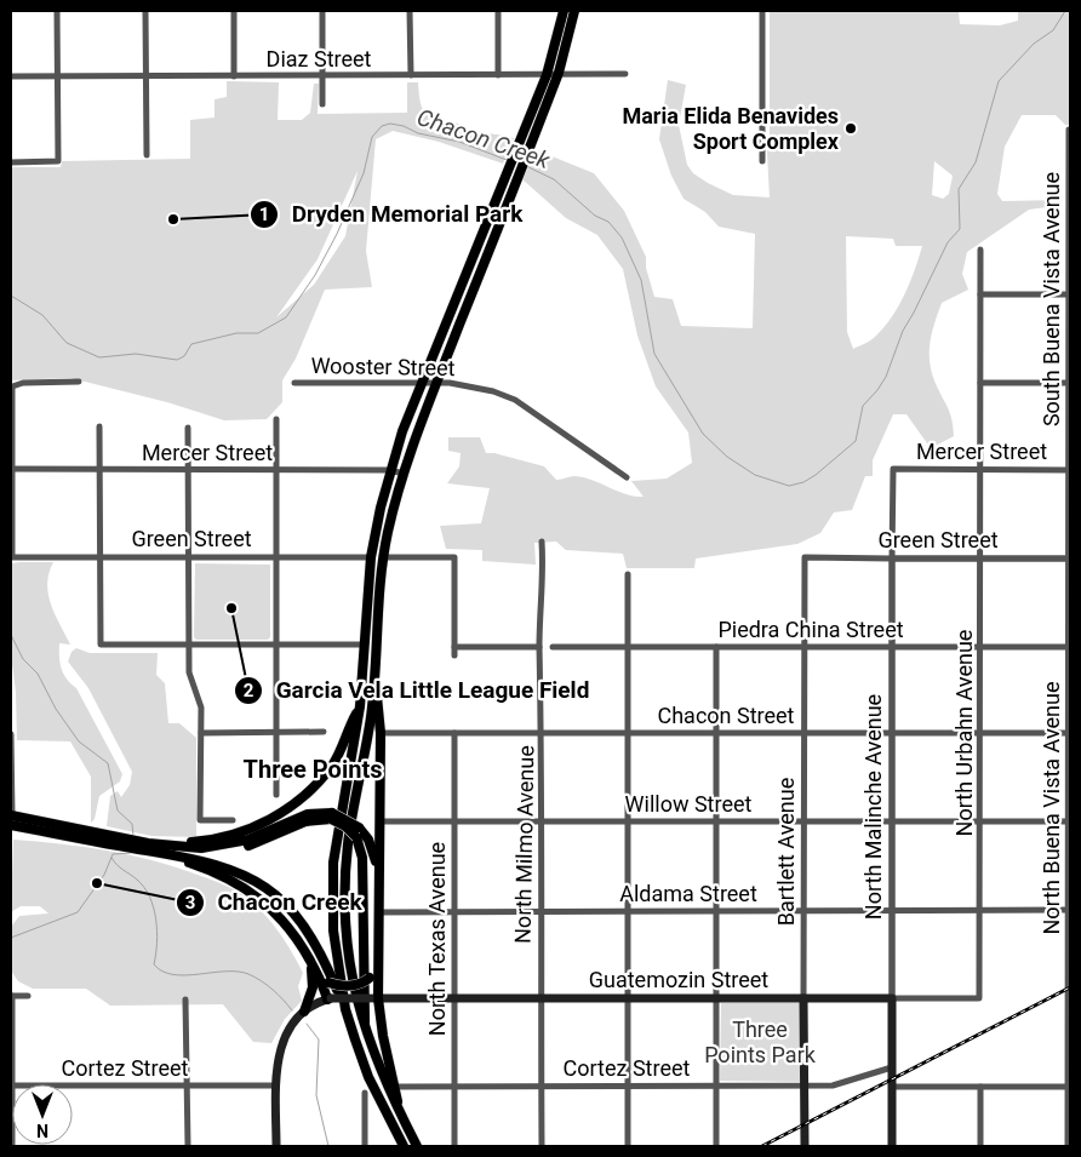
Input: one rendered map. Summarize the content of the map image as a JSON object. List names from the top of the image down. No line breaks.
{"streets":{"main road":["North Malinche Avenue","Bartlett Avenue","Guatemozin Street"],"street":["Diaz Street","South Buena Vista Avenue","Wooster Street","Mercer Street","Green Street","Piedra China Street","Chacon Street","North Urbahn Avenue","Willow Street","North Buena Vista Avenue","North Milmo Avenue","Aldama Street","North Texas Avenue","Cortez Street"]},"crossings":[["South Buena Vista Avenue","Mercer Street"],["South Buena Vista Avenue","North Buena Vista Avenue"],["Mercer Street","North Urbahn Avenue"],["Mercer Street","North Malinche Avenue"],["Mercer Street","North Buena Vista Avenue"],["Green Street","North Urbahn Avenue"],["Green Street","North Malinche Avenue"],["Green Street","North Buena Vista Avenue"],["Green Street","Bartlett Avenue"],["Piedra China Street","North Urbahn Avenue"],["Piedra China Street","North Malinche Avenue"],["Piedra China Street","North Buena Vista Avenue"],["Piedra China Street","Bartlett Avenue"],["Chacon Street","North Urbahn Avenue"],["Chacon Street","North Malinche Avenue"],["Chacon Street","North Buena Vista Avenue"],["Chacon Street","North Milmo Avenue"],["Chacon Street","Bartlett Avenue"],["Chacon Street","North Texas Avenue"],["North Urbahn Avenue","Willow Street"],["North Urbahn Avenue","Aldama Street"],["North Urbahn Avenue","Guatemozin Street"],["Willow Street","North Malinche Avenue"],["Willow Street","North Buena Vista Avenue"],["Willow Street","North Milmo Avenue"],["Willow Street","Bartlett Avenue"],["Willow Street","North Texas Avenue"],["North Malinche Avenue","Aldama Street"],["North Malinche Avenue","Guatemozin Street"],["North Malinche Avenue","Cortez Street"],["North Buena Vista Avenue","Aldama Street"],["North Milmo Avenue","Aldama Street"],["North Milmo Avenue","Guatemozin Street"],["North Milmo Avenue","Cortez Street"],["Bartlett Avenue","Aldama Street"],["Bartlett Avenue","Guatemozin Street"],["Bartlett Avenue","Cortez Street"],["Aldama Street","North Texas Avenue"],["North Texas Avenue","Guatemozin Street"],["North Texas Avenue","Cortez Street"]],"districts":["Three Points"],"water":["Chacon Creek"],"parks":["Three Points Park"],"places":["Maria Elida Benavides Sport Complex","Dryden Memorial Park","Garcia Vela Little League Field","Chacon Creek"],"north":"bottom"}
